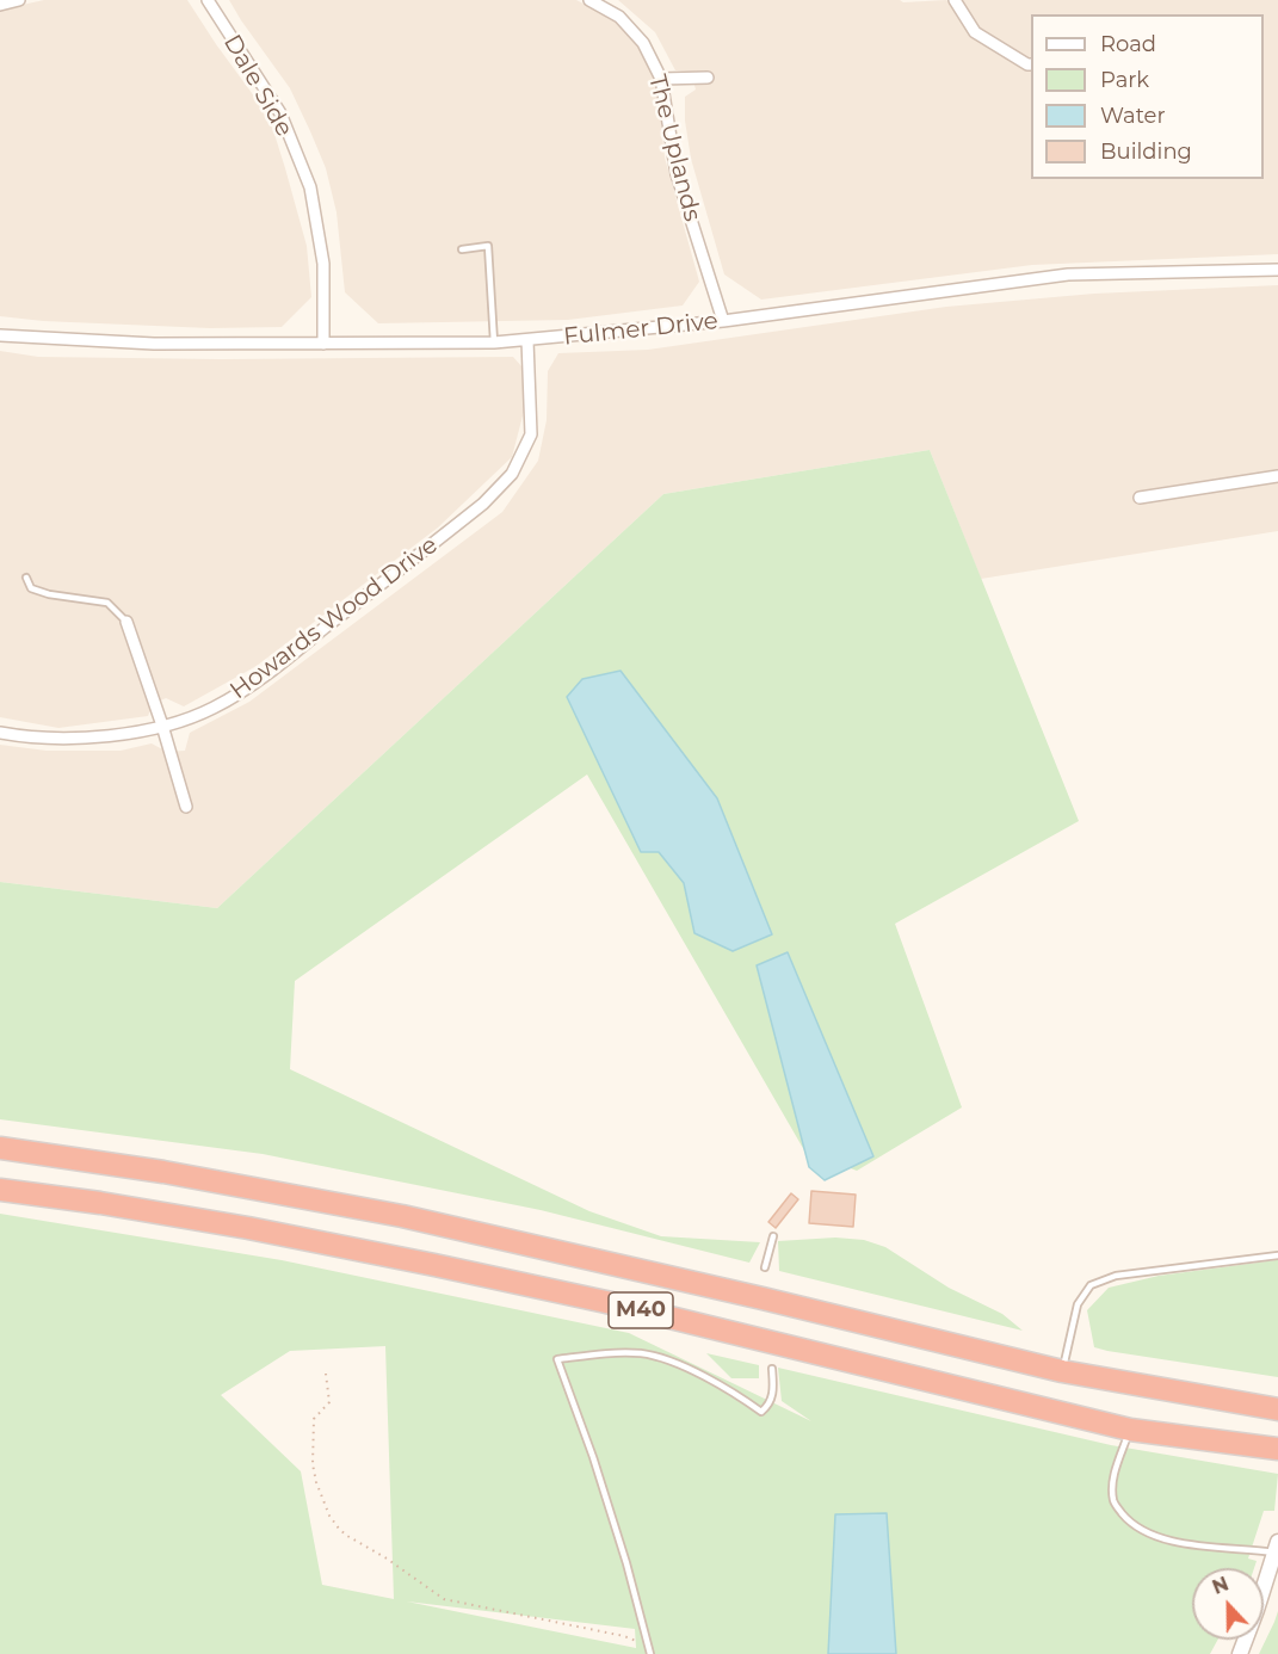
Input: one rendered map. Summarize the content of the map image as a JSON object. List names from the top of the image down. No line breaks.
{"streets":{"highway":["M40"],"street":["Dale Side","The Uplands","Fulmer Drive","Howards Wood Drive"]},"crossings":[["Dale Side","Fulmer Drive"],["The Uplands","Fulmer Drive"],["Fulmer Drive","Howards Wood Drive"]],"legend":["Road","Park","Water","Building"],"north":"top"}
